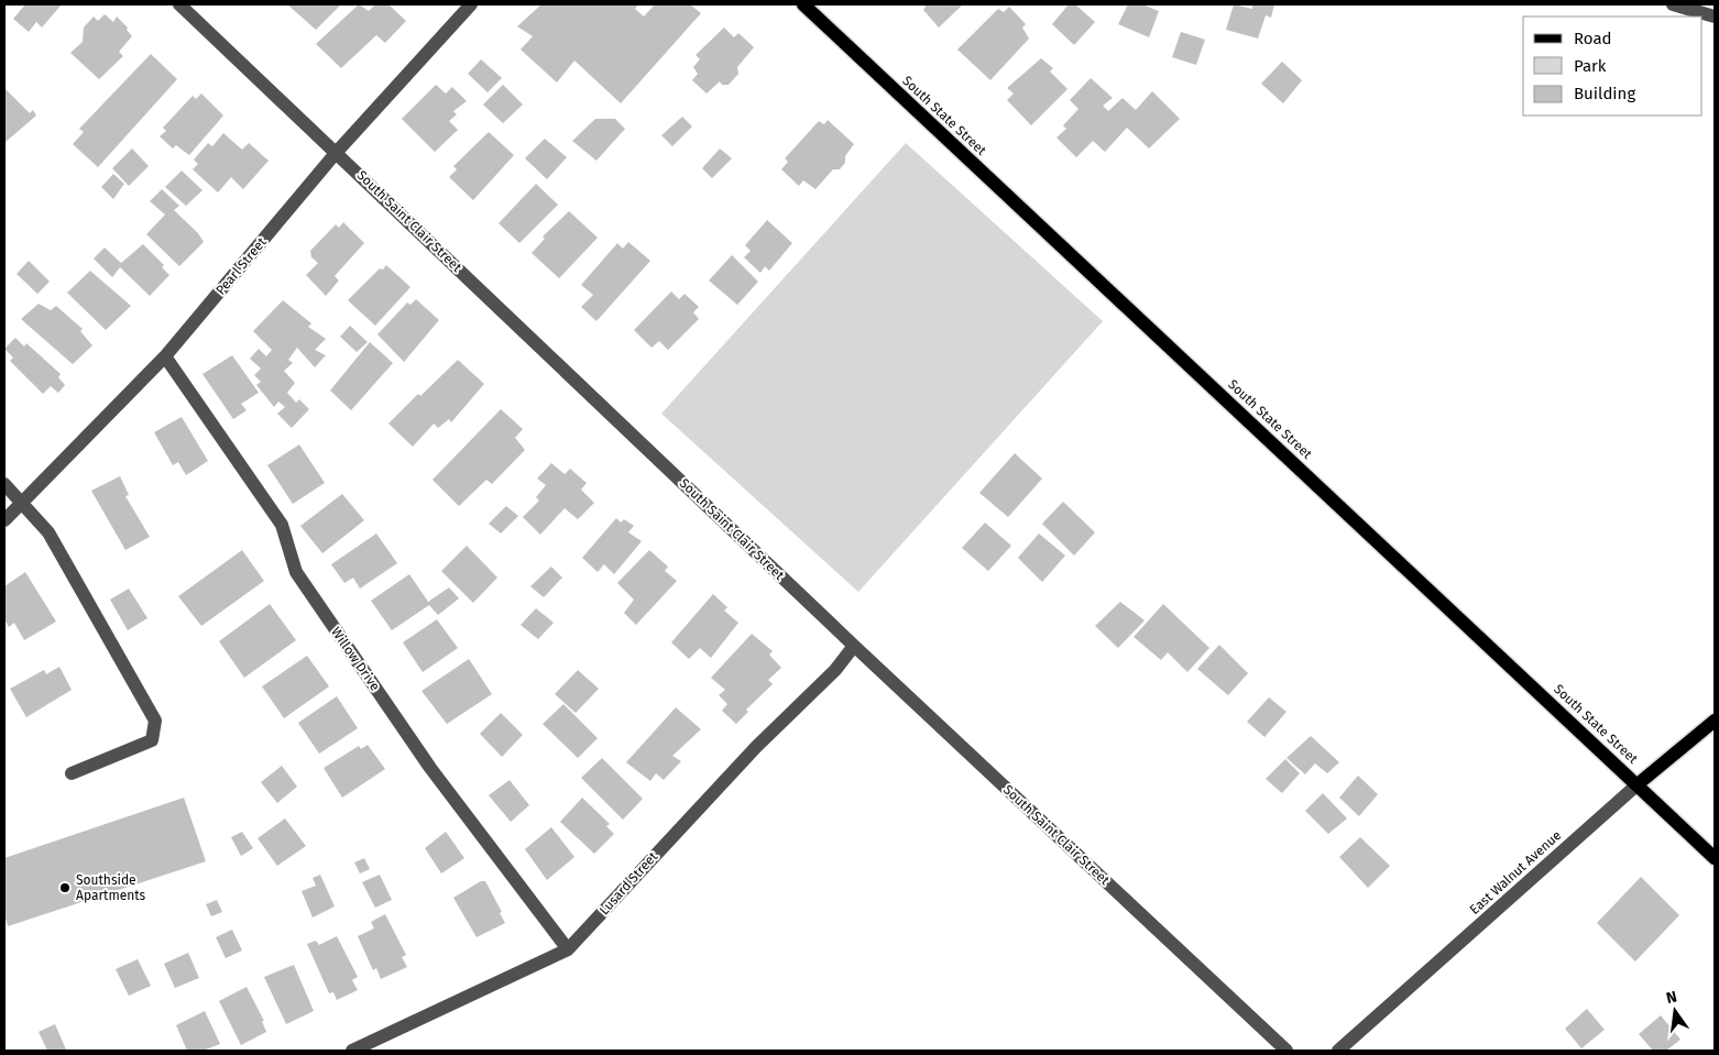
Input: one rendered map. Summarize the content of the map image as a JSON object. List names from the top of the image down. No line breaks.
{"streets":{"main road":["South State Street","East Walnut Avenue"],"street":["South Saint Clair Street","Pearl Street","Willow Drive","Lusard Street"]},"crossings":[["South State Street","East Walnut Avenue"],["South Saint Clair Street","Pearl Street"],["South Saint Clair Street","Lusard Street"],["Pearl Street","Willow Drive"],["Willow Drive","Lusard Street"]],"places":["Southside Apartments"],"legend":["Road","Park","Building"],"north":"top"}
